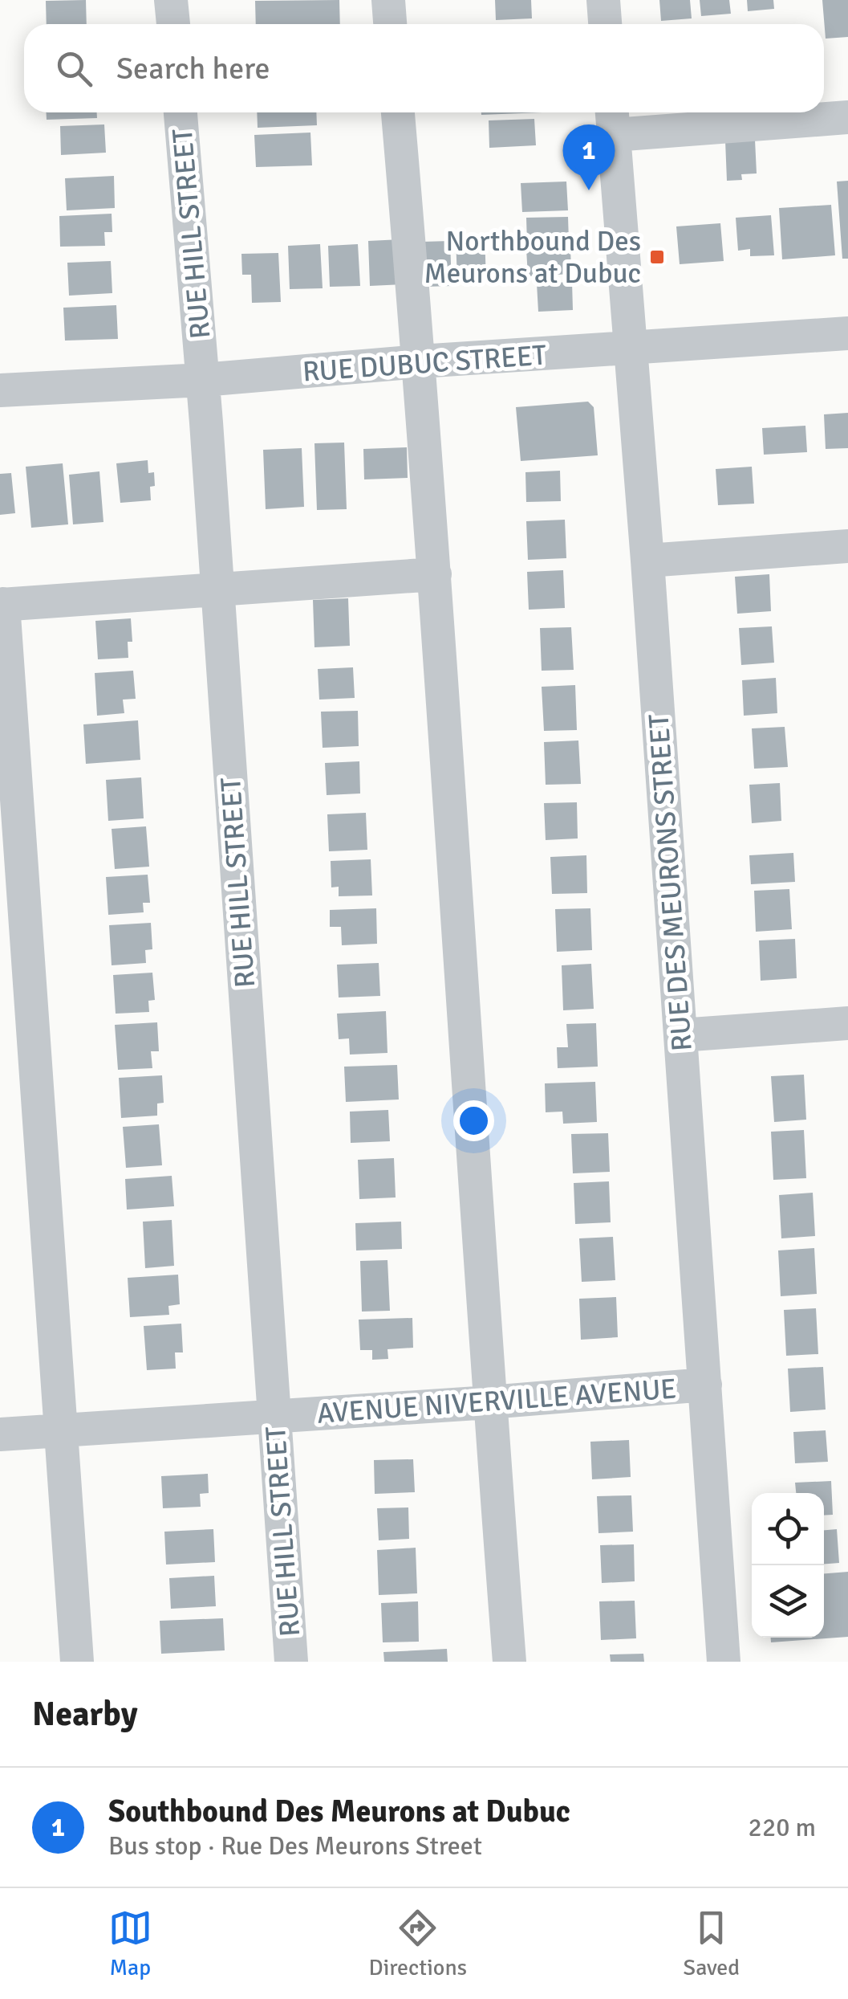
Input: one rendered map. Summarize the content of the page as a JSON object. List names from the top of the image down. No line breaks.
{"streets":{"street":["RUE HILL STREET","RUE DUBUC STREET","RUE DES MEURONS STREET","AVENUE NIVERVILLE AVENUE"]},"crossings":[["RUE HILL STREET","RUE DUBUC STREET"],["RUE HILL STREET","AVENUE NIVERVILLE AVENUE"],["RUE DUBUC STREET","RUE DES MEURONS STREET"],["RUE DES MEURONS STREET","AVENUE NIVERVILLE AVENUE"]],"places":{"transit":["Northbound Des Meurons at Dubuc"]},"page":{"search":"Search here","pins":"1","heading":"Nearby","list":[{"mark":"1","name":"Southbound Des Meurons at Dubuc","note":"Bus stop · Rue Des Meurons Street","value":"220 m"}],"nav":["Map","Directions","Saved"]}}
